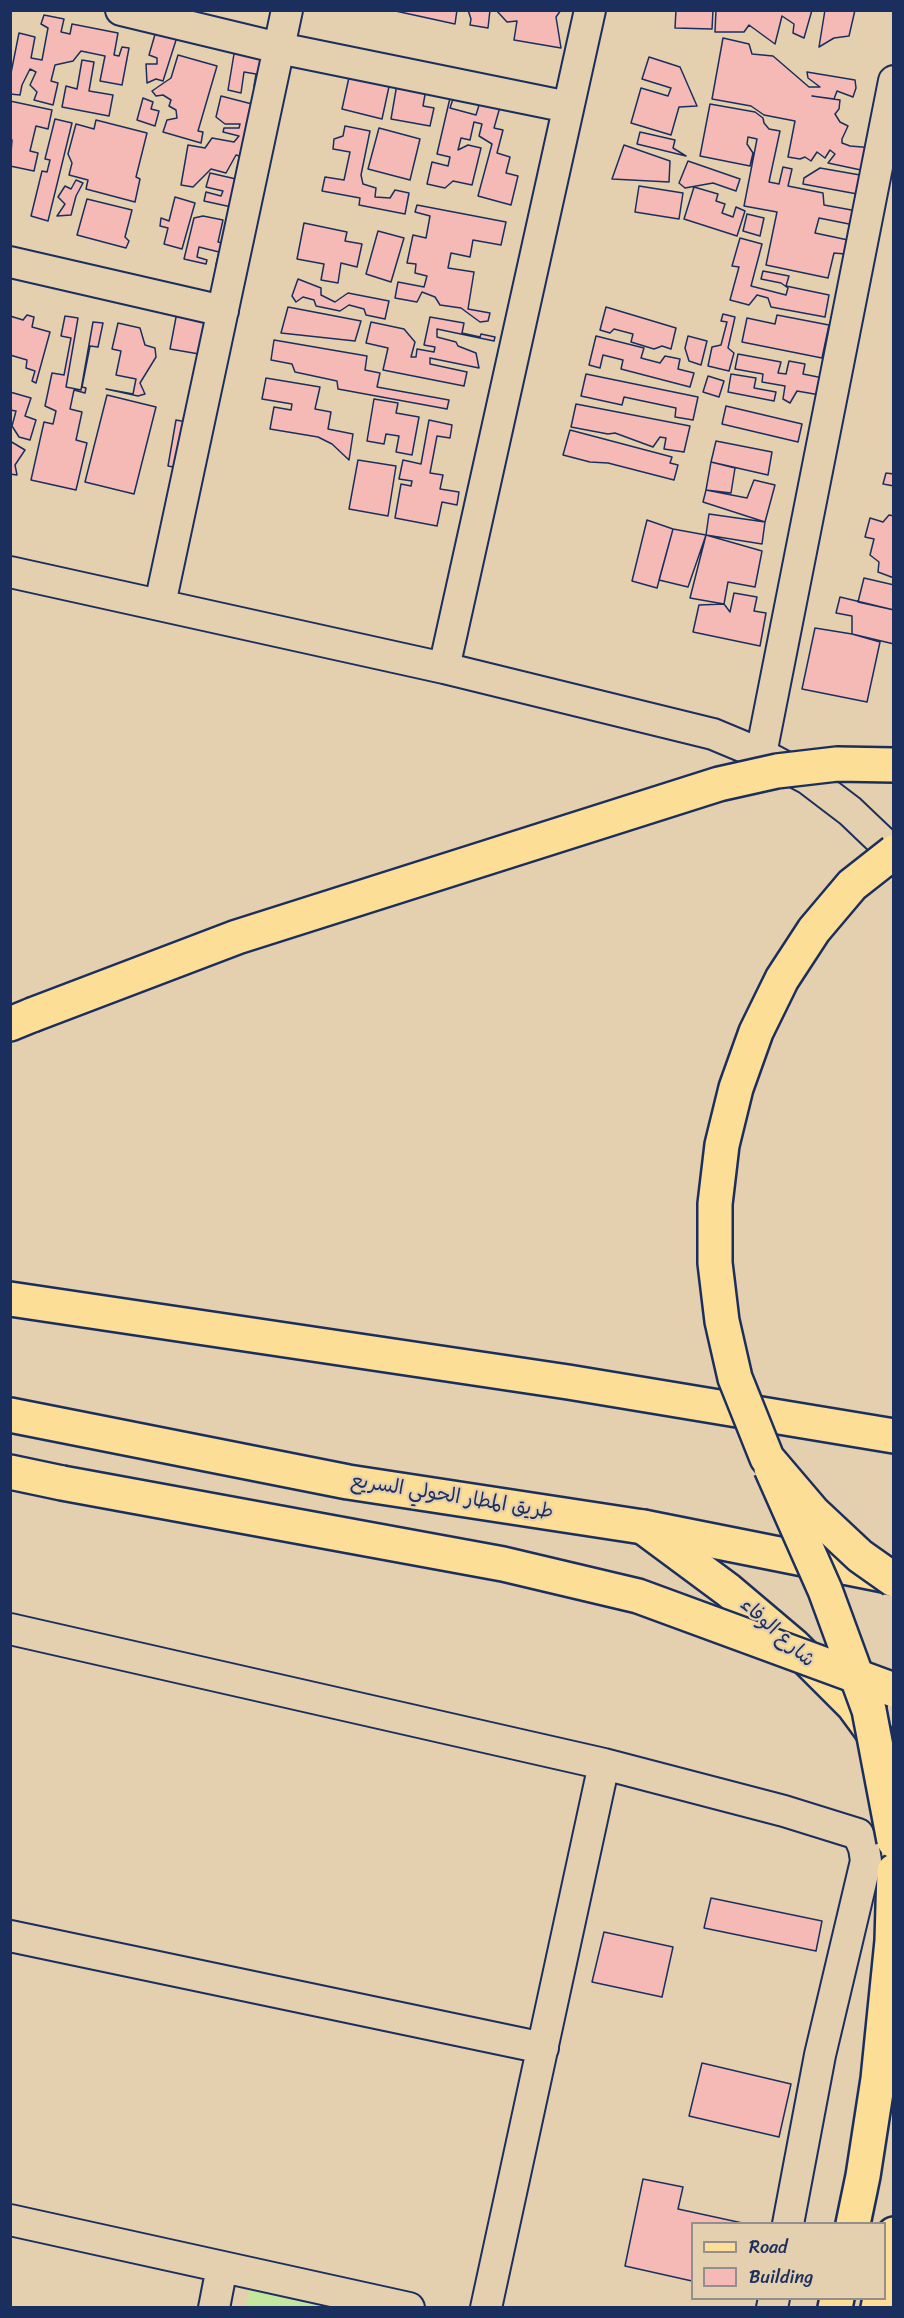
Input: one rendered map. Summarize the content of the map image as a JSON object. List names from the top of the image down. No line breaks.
{"streets":{"main road":["طريق المطار الحولي السريع","شارع الوفاء"]},"crossings":[["طريق المطار الحولي السريع","شارع الوفاء"]],"legend":["Road","Building"]}
